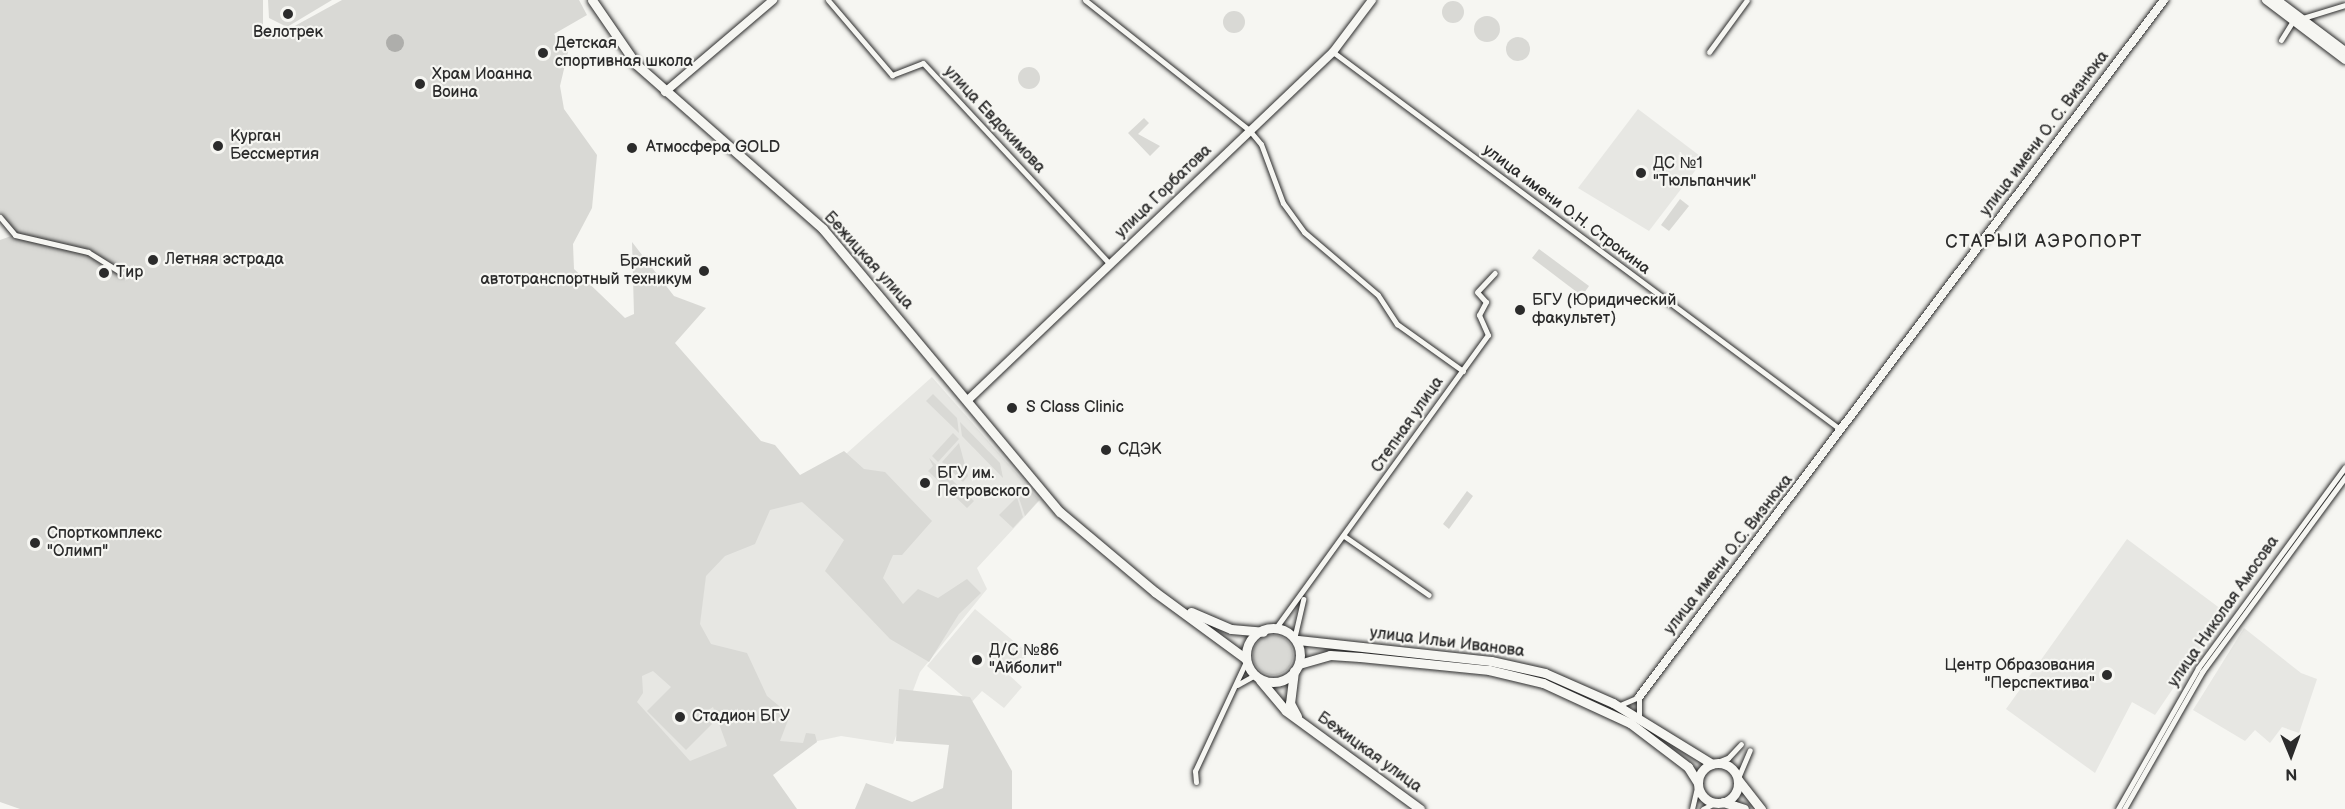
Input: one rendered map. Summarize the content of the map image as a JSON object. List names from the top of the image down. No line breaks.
{"streets":{"main road":["улица имени О. С. Визнюка","улица Горбатова","Бежицкая улица","улица имени О.С. Визнюка","улица Ильи Иванова"],"street":["улица Евдокимова","улица имени О.Н. Строкина","Степная улица","улица Николая Амосова"]},"crossings":[["улица Евдокимова","улица Горбатова"],["улица имени О. С. Визнюка","улица имени О.Н. Строкина"],["улица имени О. С. Визнюка","улица имени О.С. Визнюка"],["улица Горбатова","улица имени О.Н. Строкина"],["улица Горбатова","Бежицкая улица"],["улица имени О.Н. Строкина","улица имени О.С. Визнюка"],["Бежицкая улица","улица Ильи Иванова"]],"districts":["СТАРЫЙ АЭРОПОРТ"],"places":["Велотрек","Детская спортивная школа","Храм Иоанна Воина","Курган Бессмертия","Атмосфера GOLD","ДС №1 \"Тюльпанчик\"","Летняя эстрада","Брянский автотранспортный техникум","Тир","БГУ (Юридический факультет)","S Class Clinic","СДЭК","БГУ им. Петровского","Спорткомплекс \"Олимп\"","Д/С №86 \"Айболит\"","Центр Образования \"Перспектива\"","Стадион БГУ"],"north":"bottom"}
